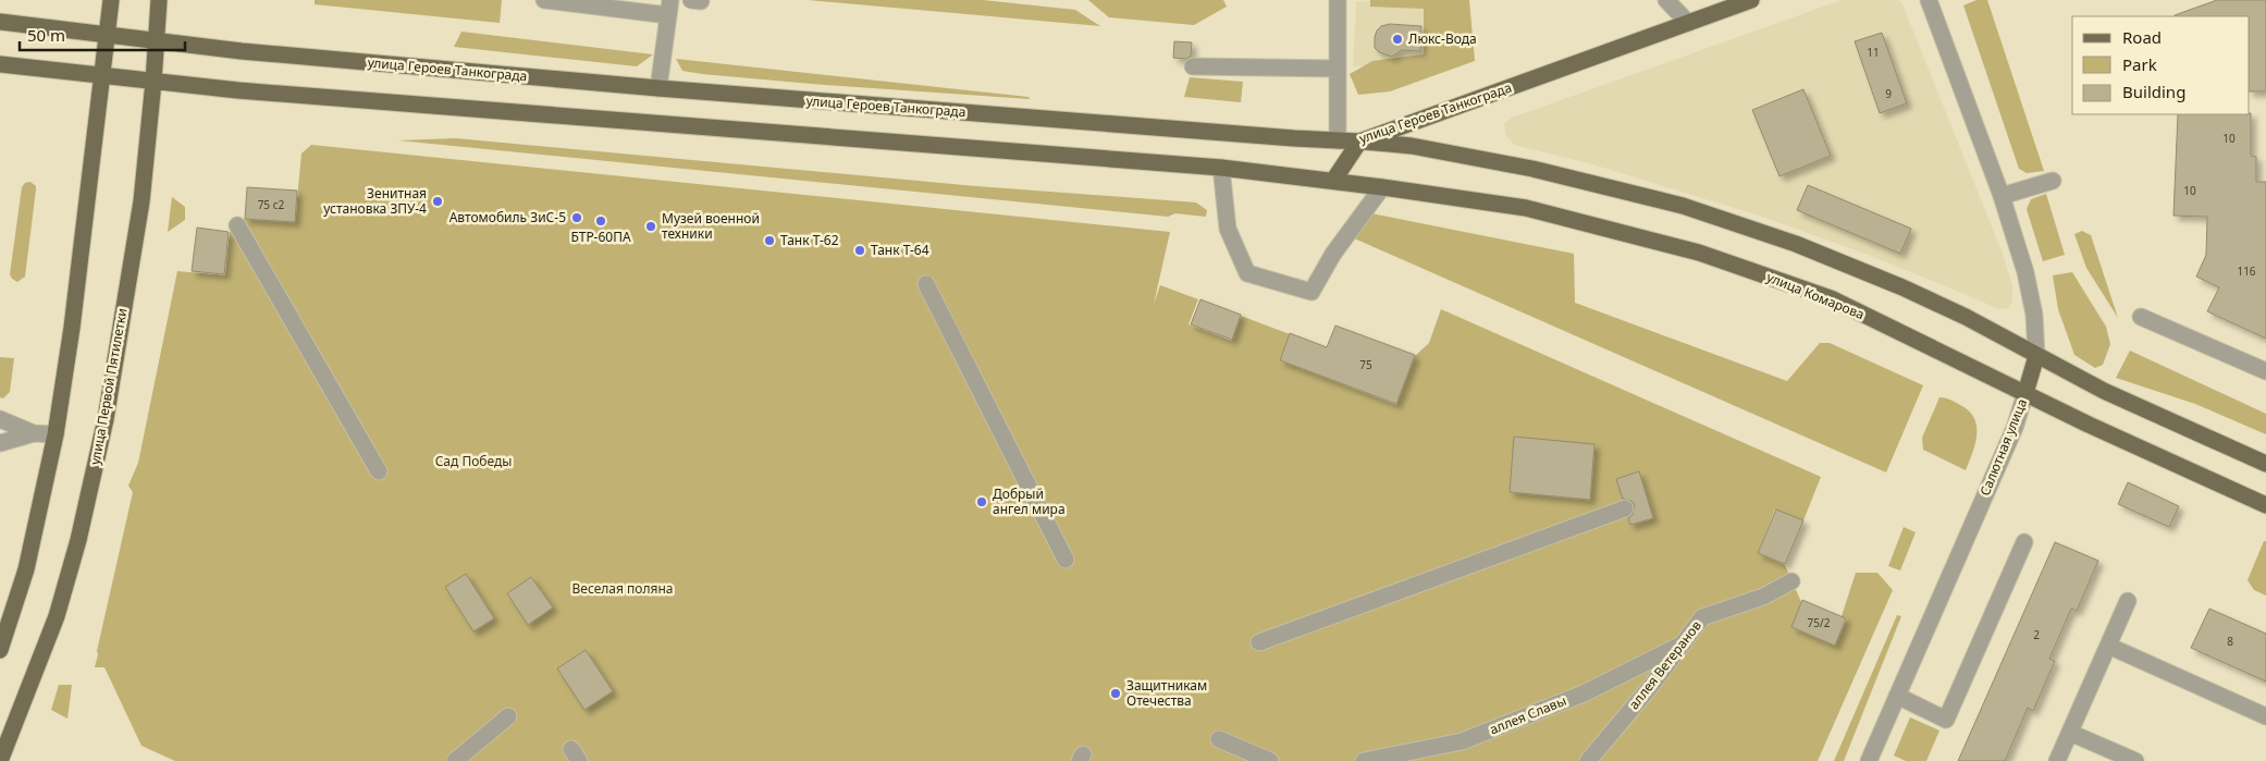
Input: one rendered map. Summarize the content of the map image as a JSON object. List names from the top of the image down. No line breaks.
{"streets":{"main road":["улица Героев Танкограда","улица Комарова","улица Первой Пятилетки","Салютная улица"],"street":["аллея Ветеранов","аллея Славы"]},"crossings":[["улица Героев Танкограда","улица Первой Пятилетки"],["улица Комарова","Салютная улица"],["аллея Ветеранов","аллея Славы"]],"parks":["Сад Победы","Веселая поляна"],"places":["Люкс-Вода","Зенитная установка ЗПУ-4","Автомобиль ЗиС-5","БТР-60ПА","Музей военной техники","Танк Т-62","Танк Т-64","Добрый ангел мира","Защитникам Отечества"],"house_numbers":["11","9","10","10","75 с2","116","75","75/2","2","8"],"legend":["Road","Park","Building"],"scale_bar":"50 m"}
